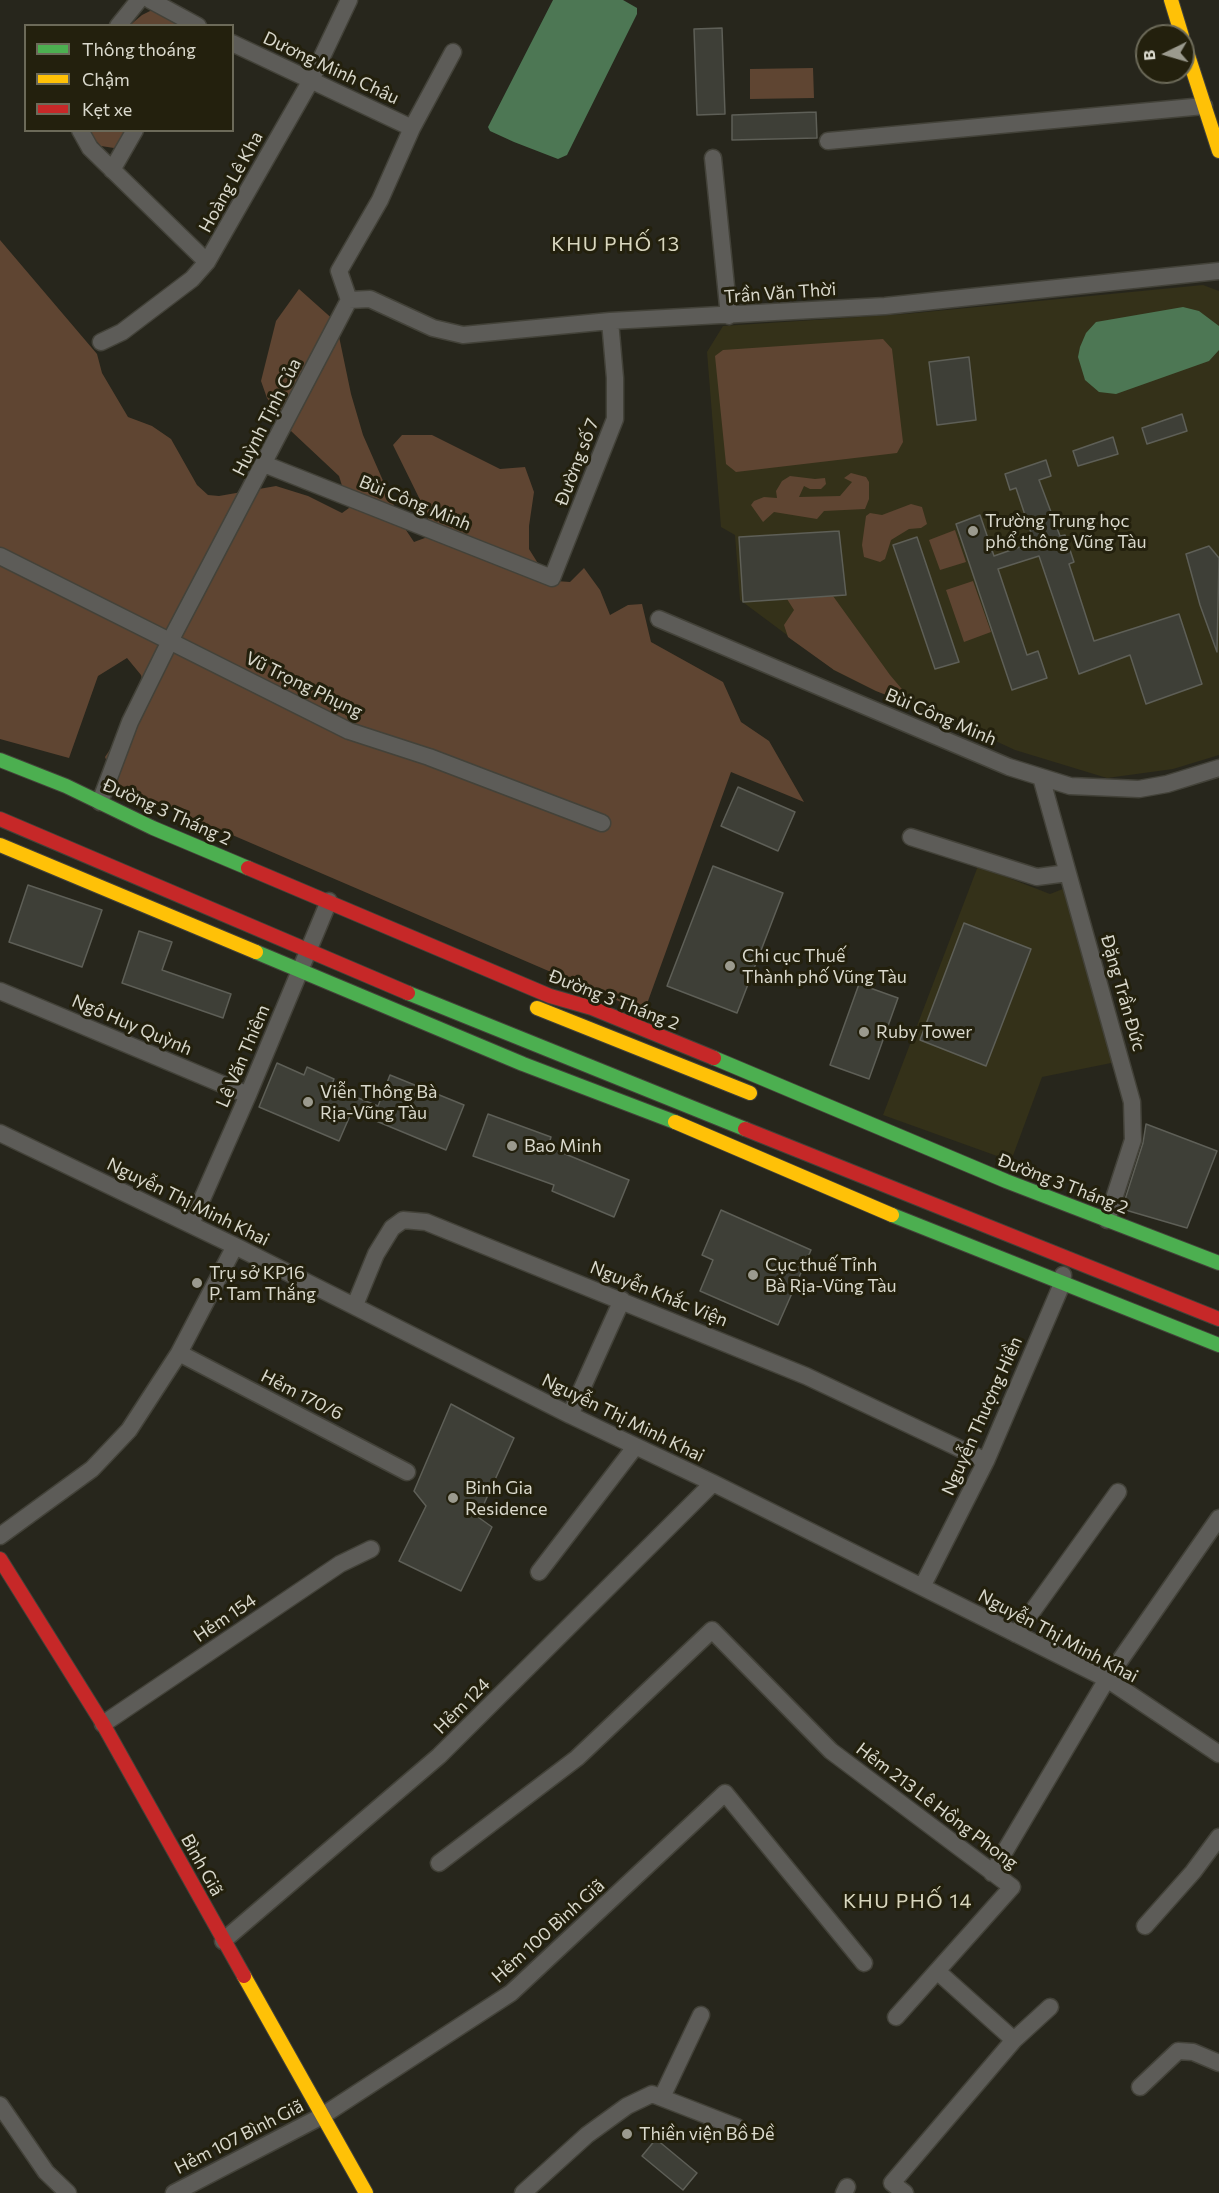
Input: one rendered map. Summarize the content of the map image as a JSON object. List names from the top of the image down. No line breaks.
{"streets":{"main road":["Đường 3 Tháng 2","Bình Giã"],"street":["Dương Minh Châu","Hoàng Lê Kha","Trần Văn Thời","Huỳnh Tịnh Của","Đường số 7","Bùi Công Minh","Vũ Trọng Phụng","Đặng Trần Đức","Ngô Huy Quỳnh","Lê Văn Thiêm","Nguyễn Thị Minh Khai","Nguyễn Khắc Viện","Hẻm 170/6","Nguyễn Thượng Hiền","Hẻm 154","Hẻm 124","Hẻm 213 Lê Hồng Phong","Hẻm 100 Bình Giã","Hẻm 107 Bình Giã"]},"crossings":[["Dương Minh Châu","Hoàng Lê Kha"],["Trần Văn Thời","Huỳnh Tịnh Của"],["Trần Văn Thời","Đường số 7"],["Huỳnh Tịnh Của","Bùi Công Minh"],["Huỳnh Tịnh Của","Vũ Trọng Phụng"],["Huỳnh Tịnh Của","Đường 3 Tháng 2"],["Đường số 7","Bùi Công Minh"],["Bùi Công Minh","Đặng Trần Đức"],["Đường 3 Tháng 2","Đặng Trần Đức"],["Đường 3 Tháng 2","Lê Văn Thiêm"],["Ngô Huy Quỳnh","Lê Văn Thiêm"],["Lê Văn Thiêm","Nguyễn Thị Minh Khai"],["Nguyễn Thị Minh Khai","Nguyễn Khắc Viện"],["Nguyễn Thị Minh Khai","Nguyễn Thượng Hiền"],["Nguyễn Thị Minh Khai","Hẻm 124"],["Nguyễn Khắc Viện","Nguyễn Thượng Hiền"],["Hẻm 154","Bình Giã"],["Hẻm 124","Bình Giã"],["Bình Giã","Hẻm 100 Bình Giã"],["Bình Giã","Hẻm 107 Bình Giã"],["Hẻm 100 Bình Giã","Hẻm 107 Bình Giã"]],"districts":["KHU PHỐ 13","KHU PHỐ 14"],"places":["Trường Trung học phổ thông Vũng Tàu","Chi cục Thuế Thành phố Vũng Tàu","Ruby Tower","Viễn Thông Bà Rịa-Vũng Tàu","Bao Minh","Cục thuế Tỉnh Bà Rịa-Vũng Tàu","Trụ sở KP16 P. Tam Thắng","Binh Gia Residence","Thiền viện Bồ Đề"],"legend":["Thông thoáng","Chậm","Kẹt xe"],"north":"left"}
